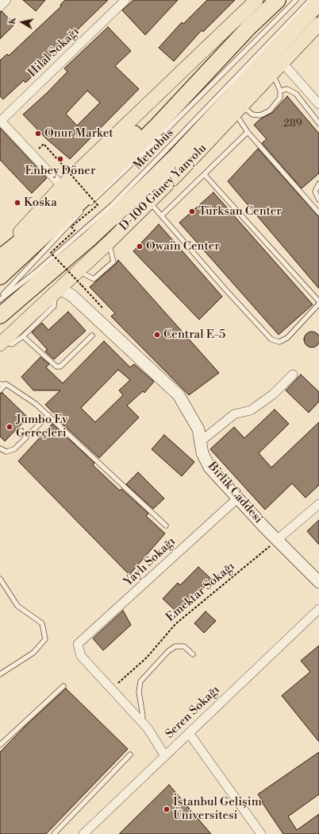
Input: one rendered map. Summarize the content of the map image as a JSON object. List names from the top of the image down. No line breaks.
{"streets":{"main road":["D-100 Güney Yanyolu"],"street":["Hilal Sokağı","Birlik Caddesi","Yaylı Sokağı","Seren Sokağı"],"lane":["Metrobüs"],"path":["Emektar Sokağı"]},"crossings":[["D-100 Güney Yanyolu","Birlik Caddesi"],["Birlik Caddesi","Yaylı Sokağı"],["Birlik Caddesi","Emektar Sokağı"],["Yaylı Sokağı","Emektar Sokağı"]],"places":["Onur Market","Enbey Döner","Koska","Türksan Center","Owain Center","Central E-5","Jumbo Ev Gereçleri","İstanbul Gelişim Üniversitesi"],"house_numbers":["289"],"north":"left"}
